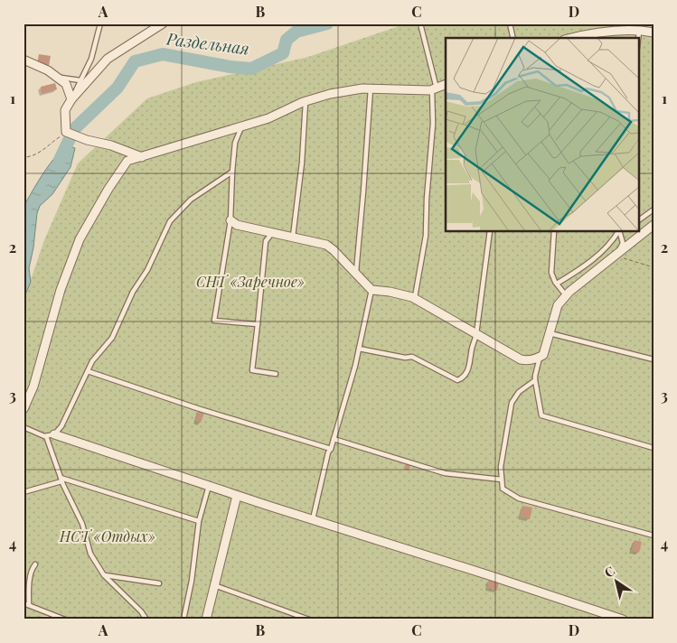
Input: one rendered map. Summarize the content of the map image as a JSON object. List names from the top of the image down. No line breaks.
{"water":["Раздельная"],"parks":["СНТ «Заречное»","НСТ «Отдых»"],"north":"top left","grid":{"columns":["A","B","C","D"],"rows":["1","2","3","4"]}}
